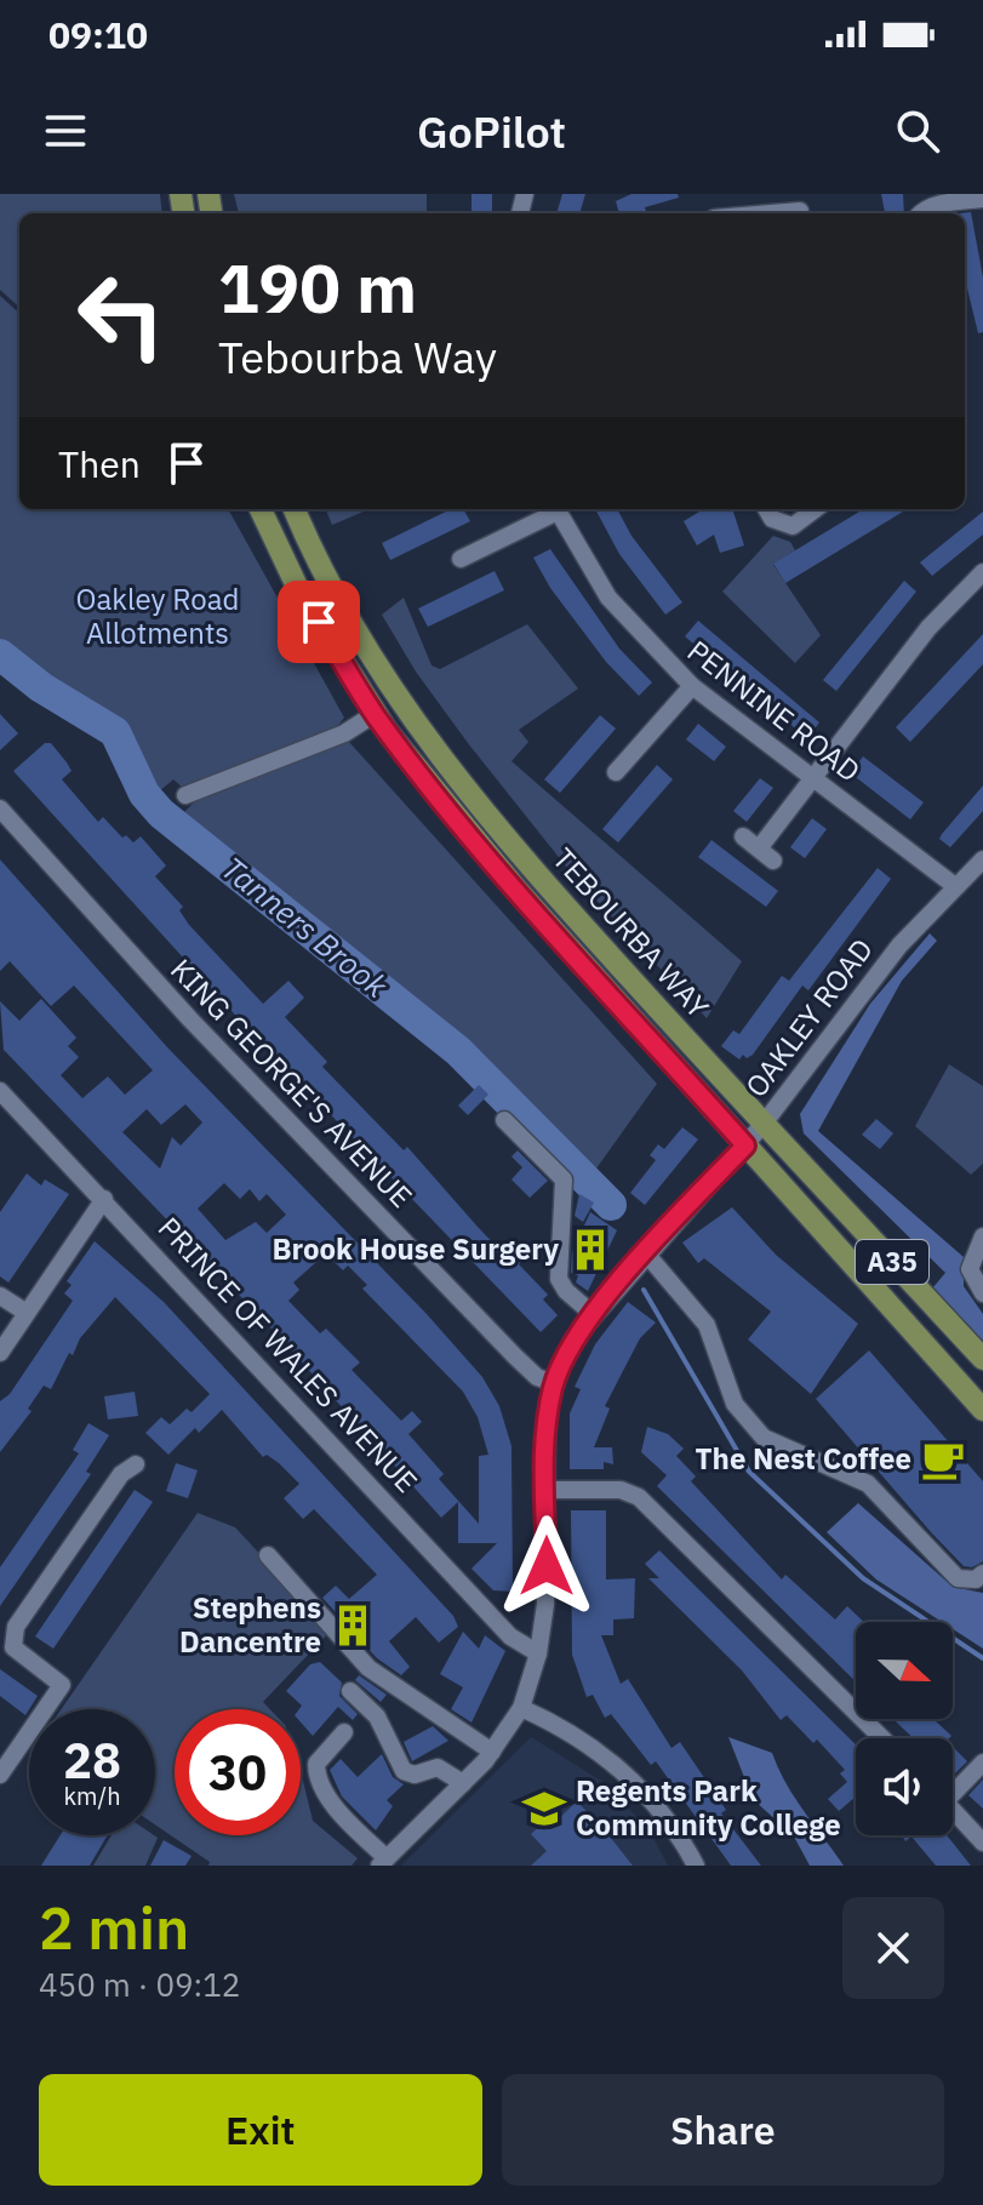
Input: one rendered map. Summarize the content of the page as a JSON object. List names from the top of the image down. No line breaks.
{"streets":{"main road":["TEBOURBA WAY","A35"],"street":["PENNINE ROAD","OAKLEY ROAD","KING GEORGE'S AVENUE","PRINCE OF WALES AVENUE"]},"crossings":[["PENNINE ROAD","OAKLEY ROAD"],["TEBOURBA WAY","OAKLEY ROAD"],["OAKLEY ROAD","KING GEORGE'S AVENUE"],["OAKLEY ROAD","PRINCE OF WALES AVENUE"]],"water":["Tanners Brook"],"parks":["Oakley Road Allotments"],"places":{"building":["Brook House Surgery","Stephens Dancentre"],"cafe":["The Nest Coffee"],"school or university":["Regents Park Community College"]},"north":"right","page":{"status":"09:10","header":"GoPilot","turn":["190 m","Tebourba Way"],"then":"Then","speed":"28 km/h","limit":"30","heading":["2 min","450 m · 09:12"],"buttons":["Exit","Share"]}}
